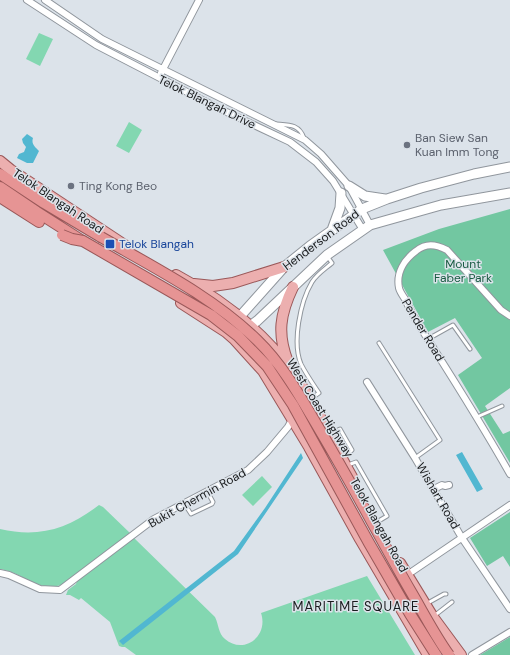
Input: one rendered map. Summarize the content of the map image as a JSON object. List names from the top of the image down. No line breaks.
{"streets":{"highway":["West Coast Highway"],"main road":["Telok Blangah Road","Henderson Road"],"street":["Telok Blangah Drive","Pender Road","Wishart Road","Bukit Chermin Road"]},"crossings":[["Telok Blangah Drive","Henderson Road"],["Telok Blangah Road","Henderson Road"],["Telok Blangah Road","Bukit Chermin Road"]],"districts":["MARITIME SQUARE"],"parks":["Mount Faber Park"],"places":{"other":["Ban Siew San Kuan Imm Tong","Ting Kong Beo"],"transit":["Telok Blangah"]}}
